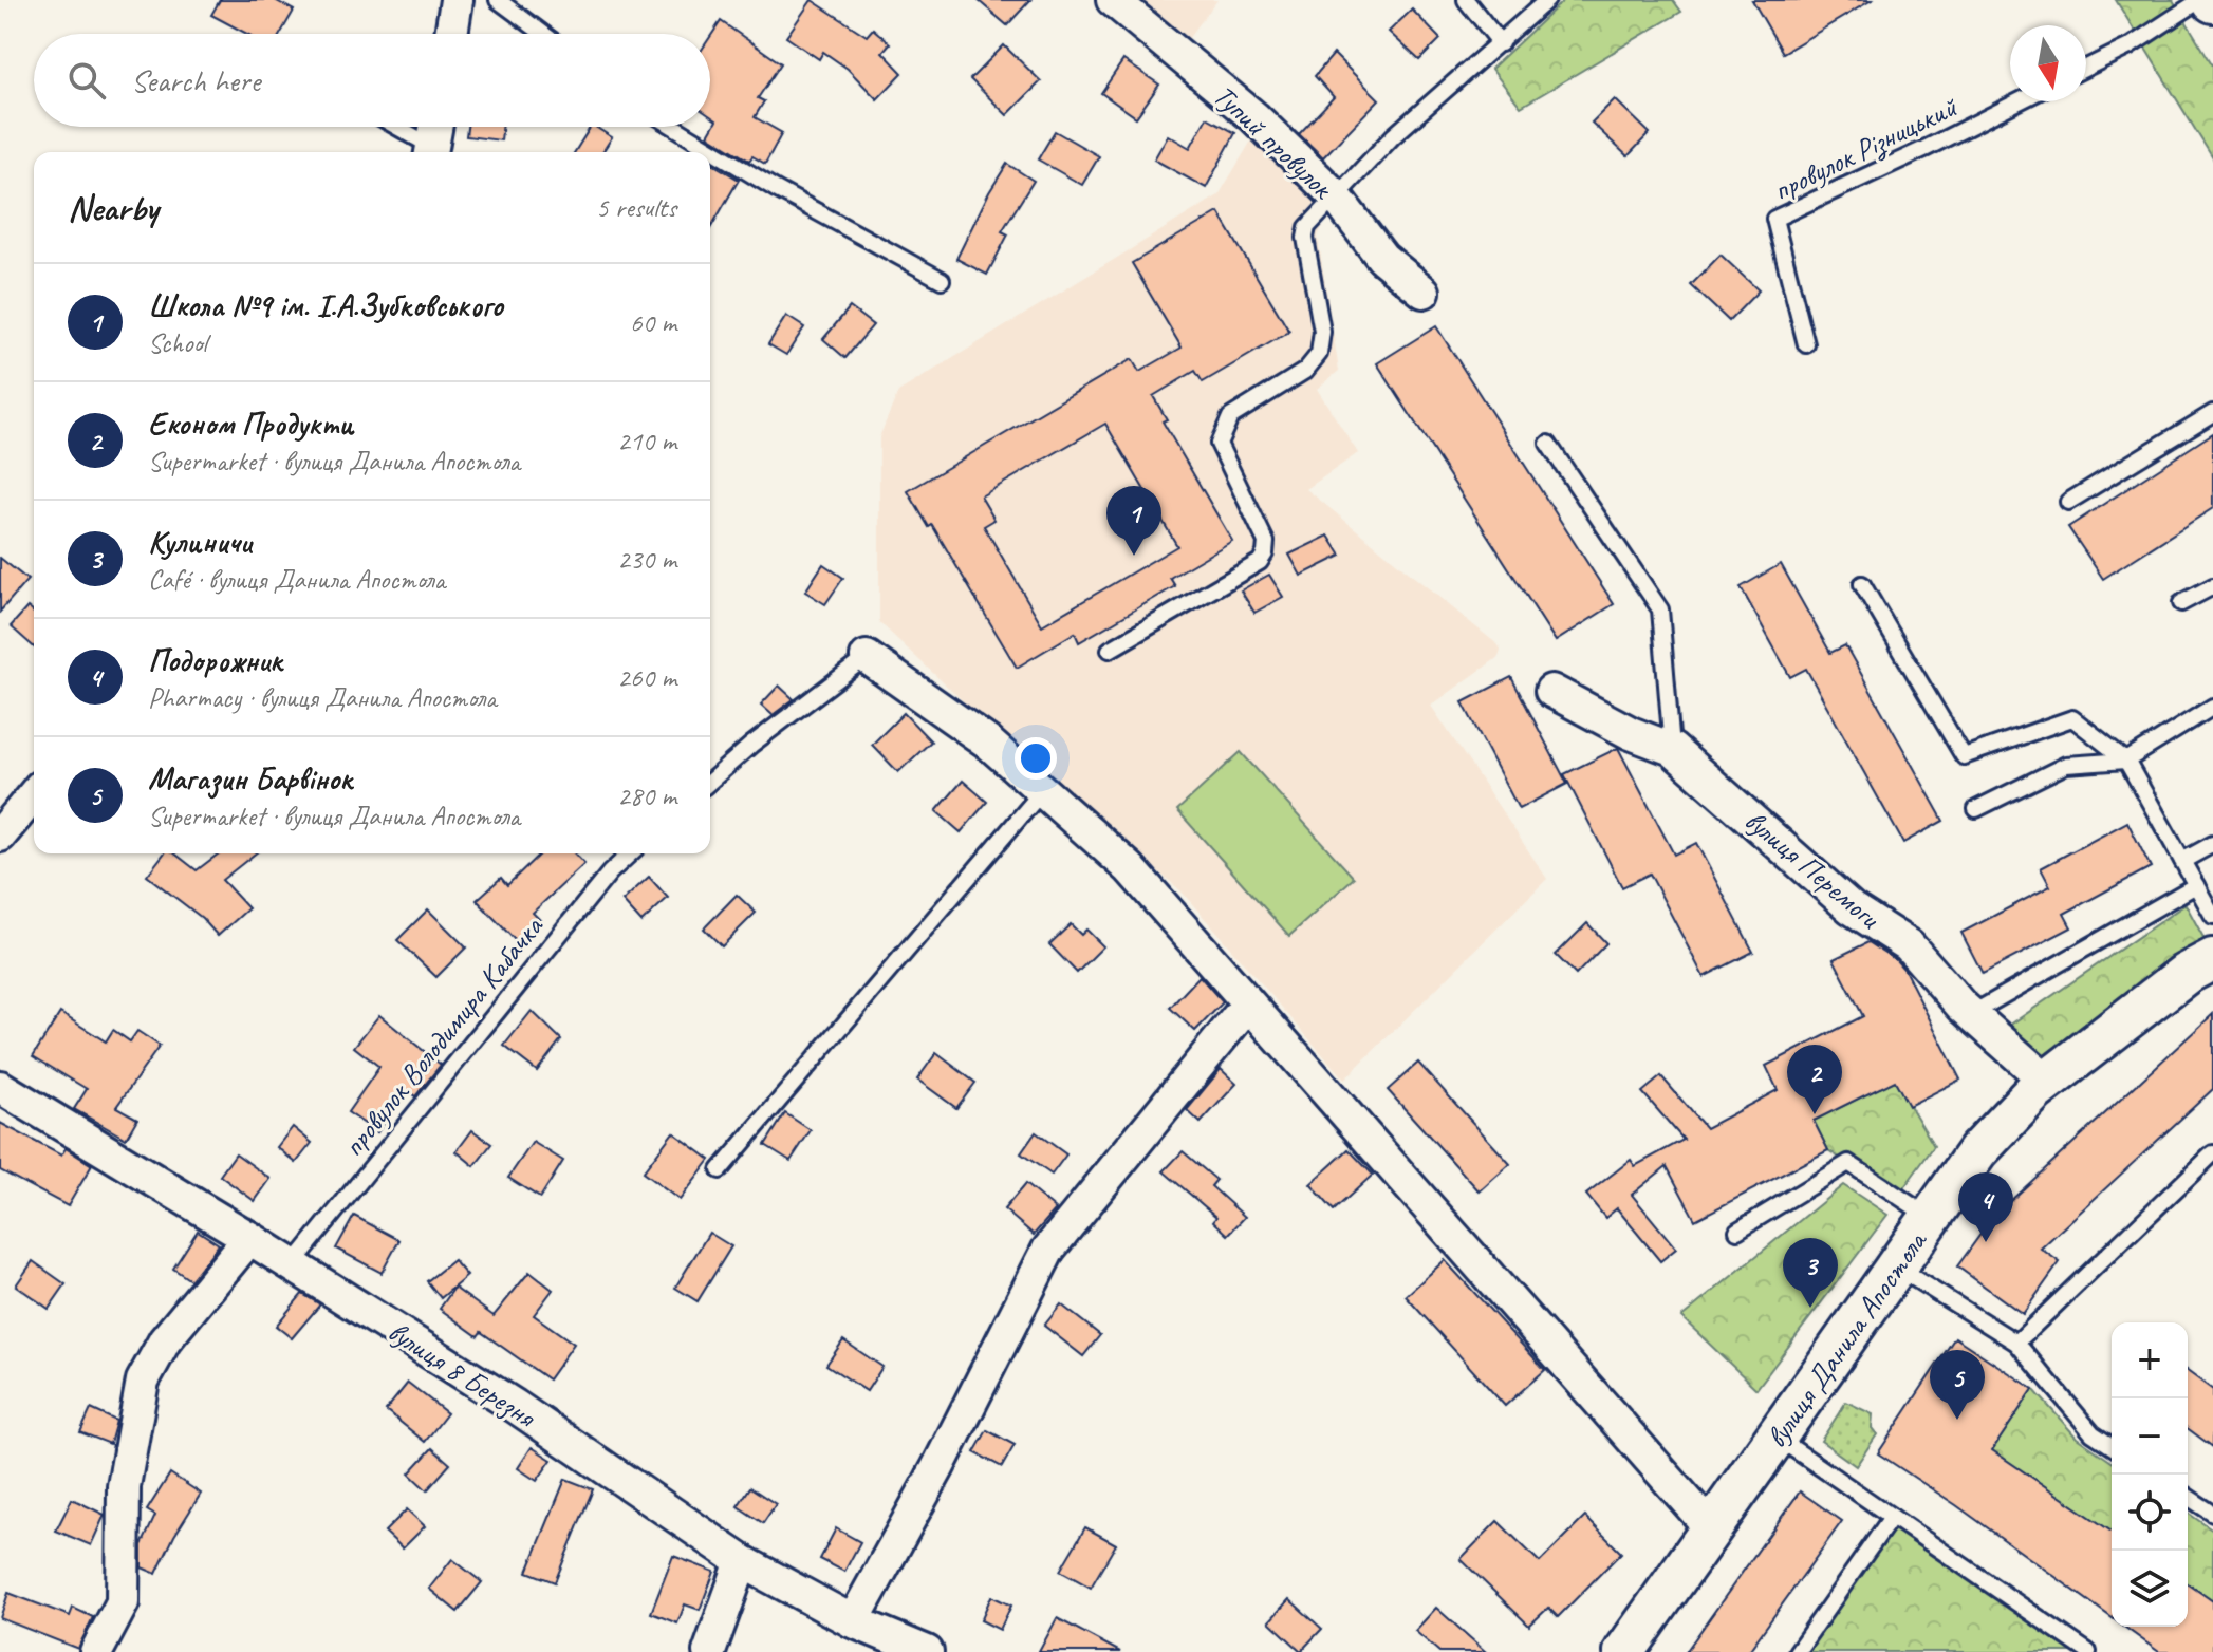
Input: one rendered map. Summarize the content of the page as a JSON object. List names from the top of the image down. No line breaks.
{"streets":{"street":["Тупий провулок","вулиця Перемоги","вулиця Данила Апостола","вулиця 8 Березня"],"lane":["провулок Різницький","провулок Володимира Кабачка"]},"crossings":[["вулиця Перемоги","вулиця Данила Апостола"],["провулок Володимира Кабачка","вулиця 8 Березня"]],"north":"bottom","page":{"search":"Search here","heading":["Nearby","5 results"],"list":[{"mark":"1","name":"Школа №9 ім. І.А.Зубковського","note":"School","value":"60 m"},{"mark":"2","name":"Економ Продукти","note":"Supermarket · вулиця Данила Апостола","value":"210 m"},{"mark":"3","name":"Кулиничи","note":"Café · вулиця Данила Апостола","value":"230 m"},{"mark":"4","name":"Подорожник","note":"Pharmacy · вулиця Данила Апостола","value":"260 m"},{"mark":"5","name":"Магазин Барвінок","note":"Supermarket · вулиця Данила Апостола","value":"280 m"}],"pins":["1","2","4","3","5"],"map_buttons":["+","−"]}}
